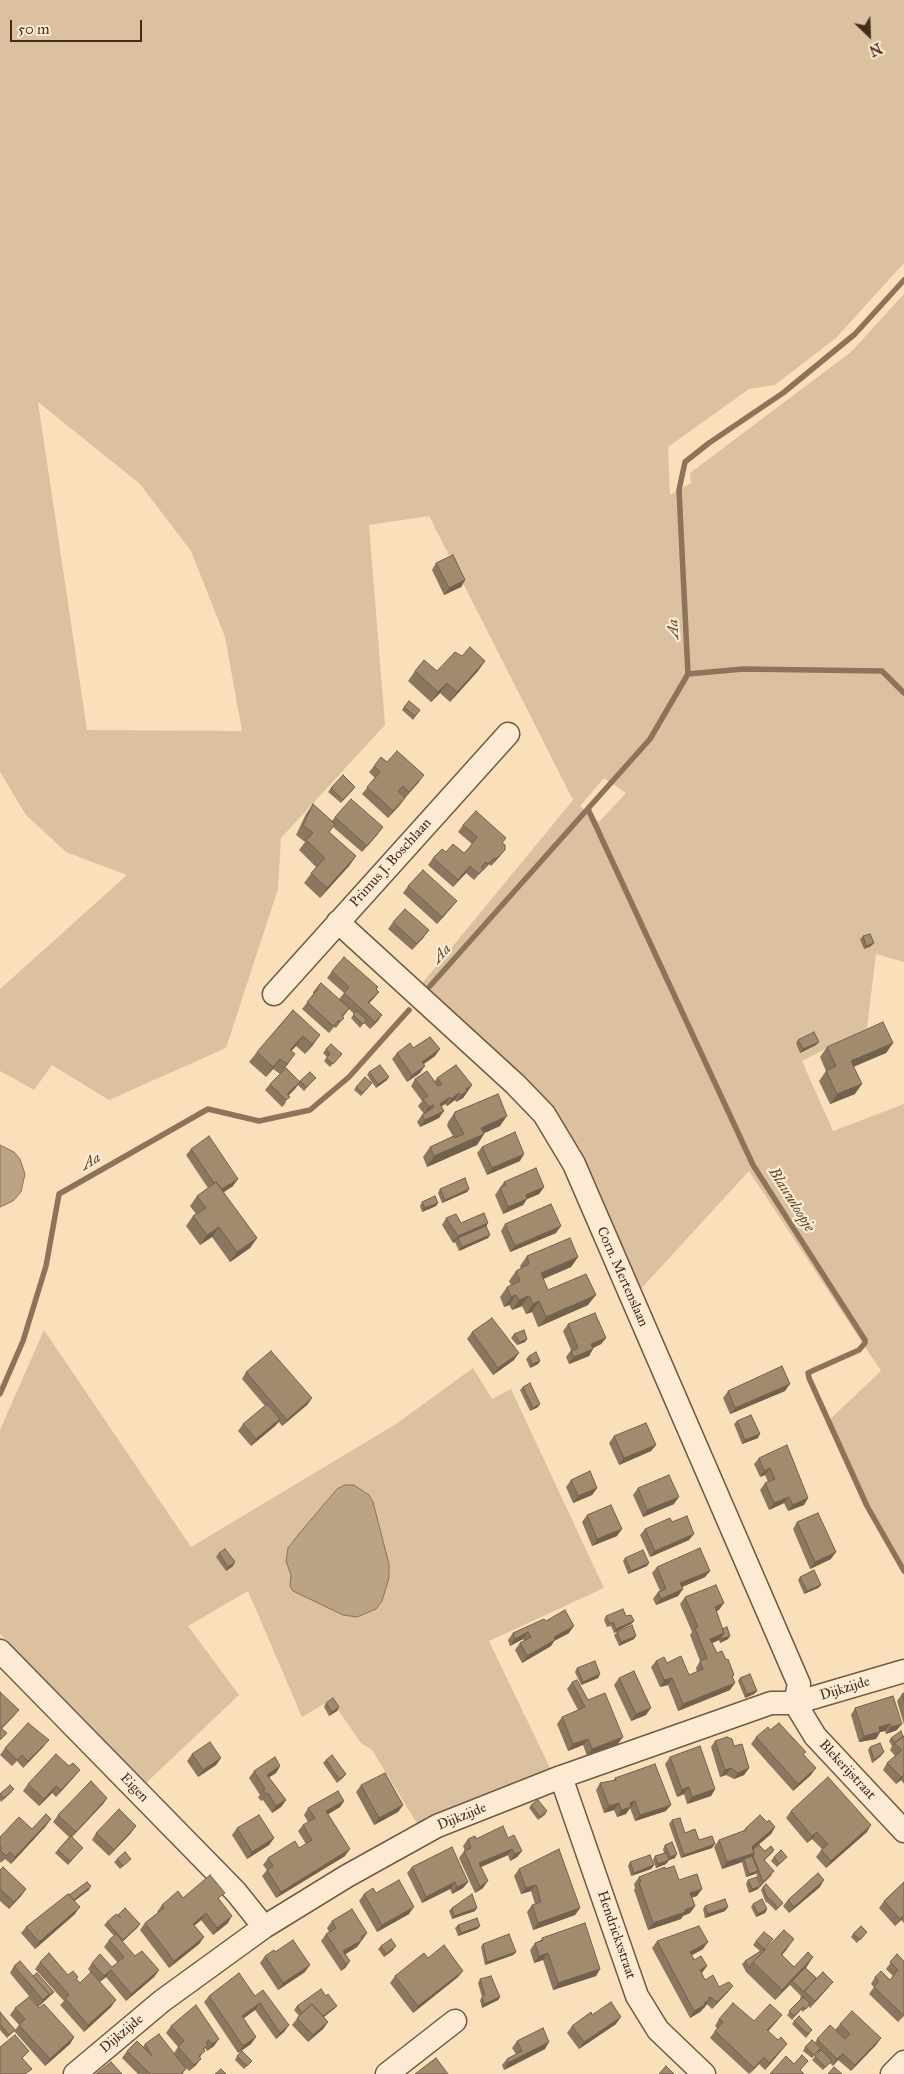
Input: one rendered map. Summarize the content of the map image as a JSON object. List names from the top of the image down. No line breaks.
{"streets":{"street":["Primus J. Boschlaan","Corn. Mertenslaan","Dijkzijde","Blekerijstraat","Eigen","Hendrickxstraat"]},"crossings":[["Primus J. Boschlaan","Corn. Mertenslaan"],["Corn. Mertenslaan","Dijkzijde"],["Corn. Mertenslaan","Blekerijstraat"],["Dijkzijde","Blekerijstraat"],["Dijkzijde","Eigen"],["Dijkzijde","Hendrickxstraat"]],"water":["Aa","Blauwloopje"],"scale_bar":"50 m","north":"bottom right"}
